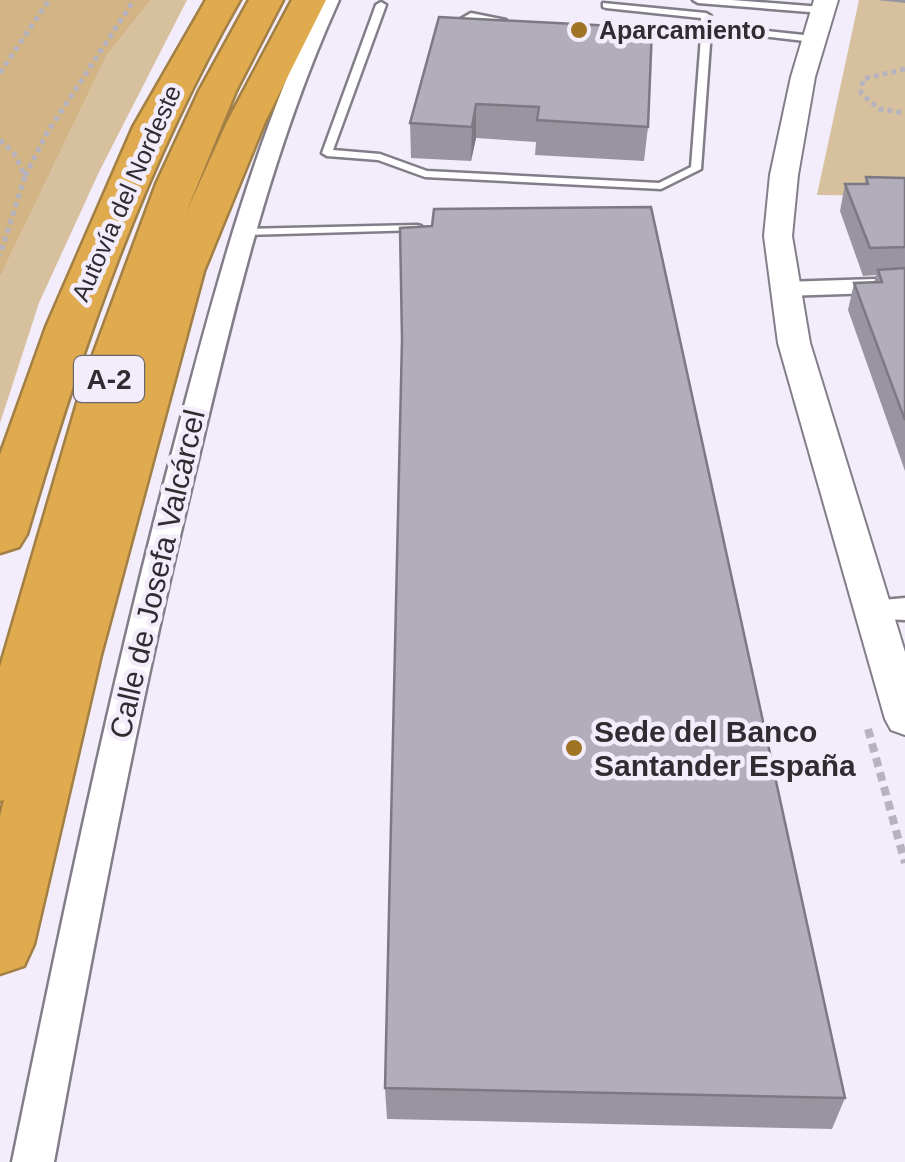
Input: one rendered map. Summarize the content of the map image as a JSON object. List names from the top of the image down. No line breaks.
{"streets":{"highway":["Autovía del Nordeste","A-2"],"street":["Calle de Josefa Valcárcel"]},"places":["Aparcamiento","Sede del Banco Santander España"]}
